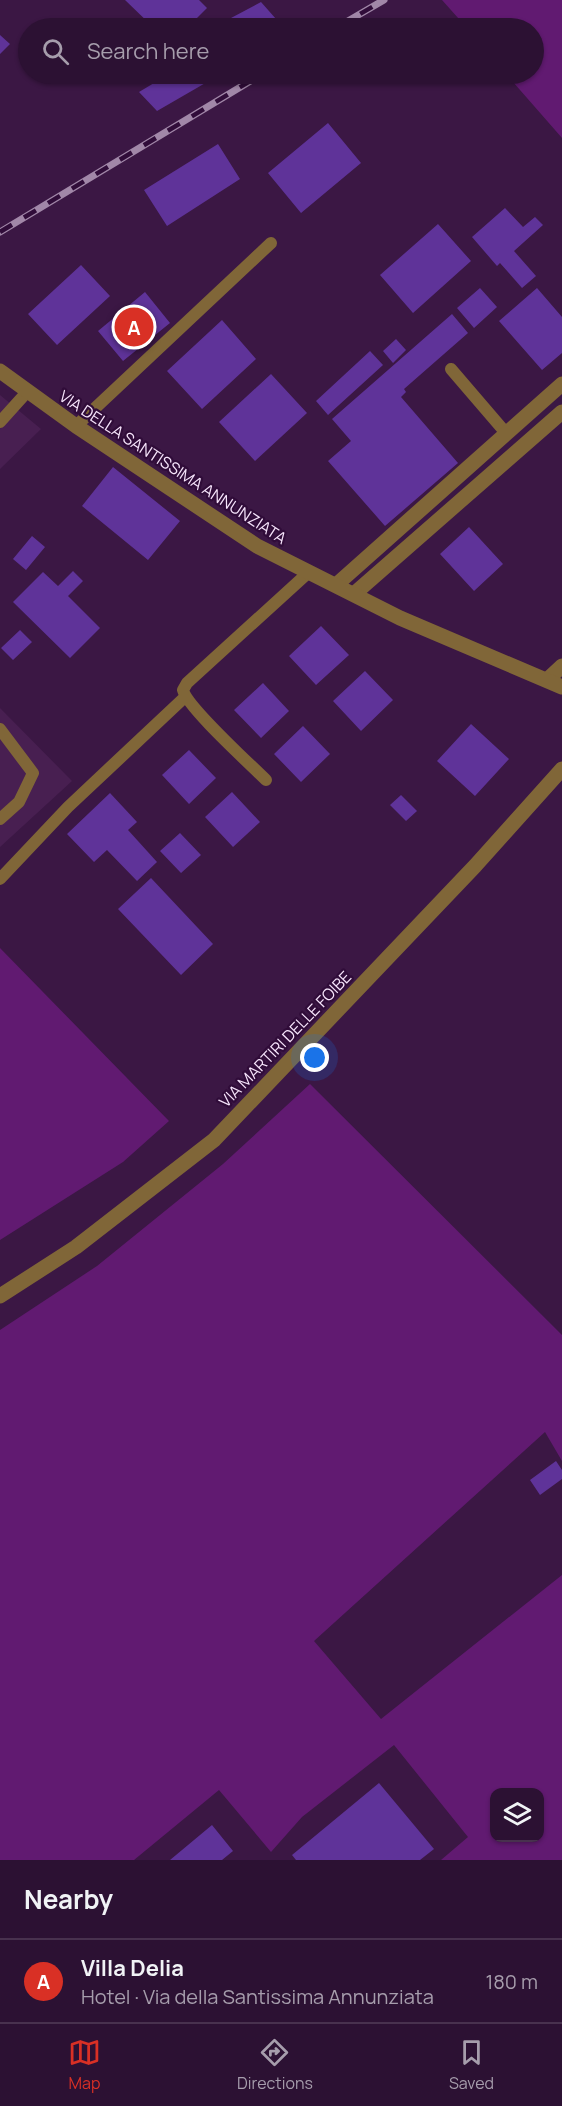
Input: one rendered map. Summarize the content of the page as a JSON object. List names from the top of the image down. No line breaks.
{"streets":{"street":["VIA DELLA SANTISSIMA ANNUNZIATA","VIA MARTIRI DELLE FOIBE"]},"page":{"search":"Search here","pins":"A","heading":"Nearby","list":[{"mark":"A","name":"Villa Delia","note":"Hotel · Via della Santissima Annunziata","value":"180 m"}],"nav":["Map","Directions","Saved"]}}
